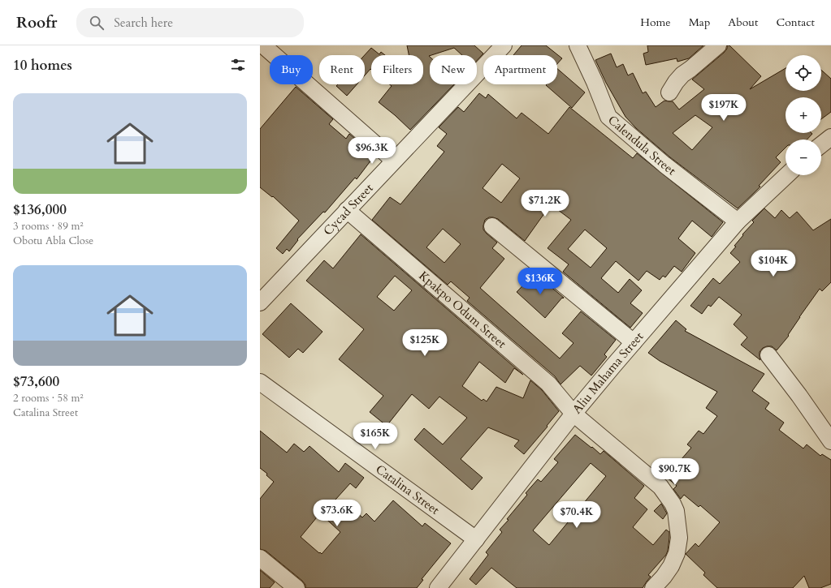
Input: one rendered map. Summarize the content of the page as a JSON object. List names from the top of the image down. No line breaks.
{"streets":{"street":["Calendula Street","Cycad Street","Kpakpo Odum Street","Aliu Mahama Street","Catalina Street"]},"crossings":[["Calendula Street","Aliu Mahama Street"],["Cycad Street","Kpakpo Odum Street"],["Kpakpo Odum Street","Aliu Mahama Street"],["Aliu Mahama Street","Catalina Street"]],"page":{"header":"Roofr","search":"Search here","nav":["Home","Map","About","Contact"],"heading":"10 homes","map_buttons":["+","−"],"chip":["Buy","Rent","Filters","New","Apartment"],"list":[{"name":"$136,000","note":"3 rooms · 89 m² · Obotu Abla Close"},{"name":"$73,600","note":"2 rooms · 58 m² · Catalina Street"}],"price":["$197K","$96.3K","$71.2K","$104K","$136K","$125K","$165K","$90.7K","$73.6K","$70.4K"]}}
